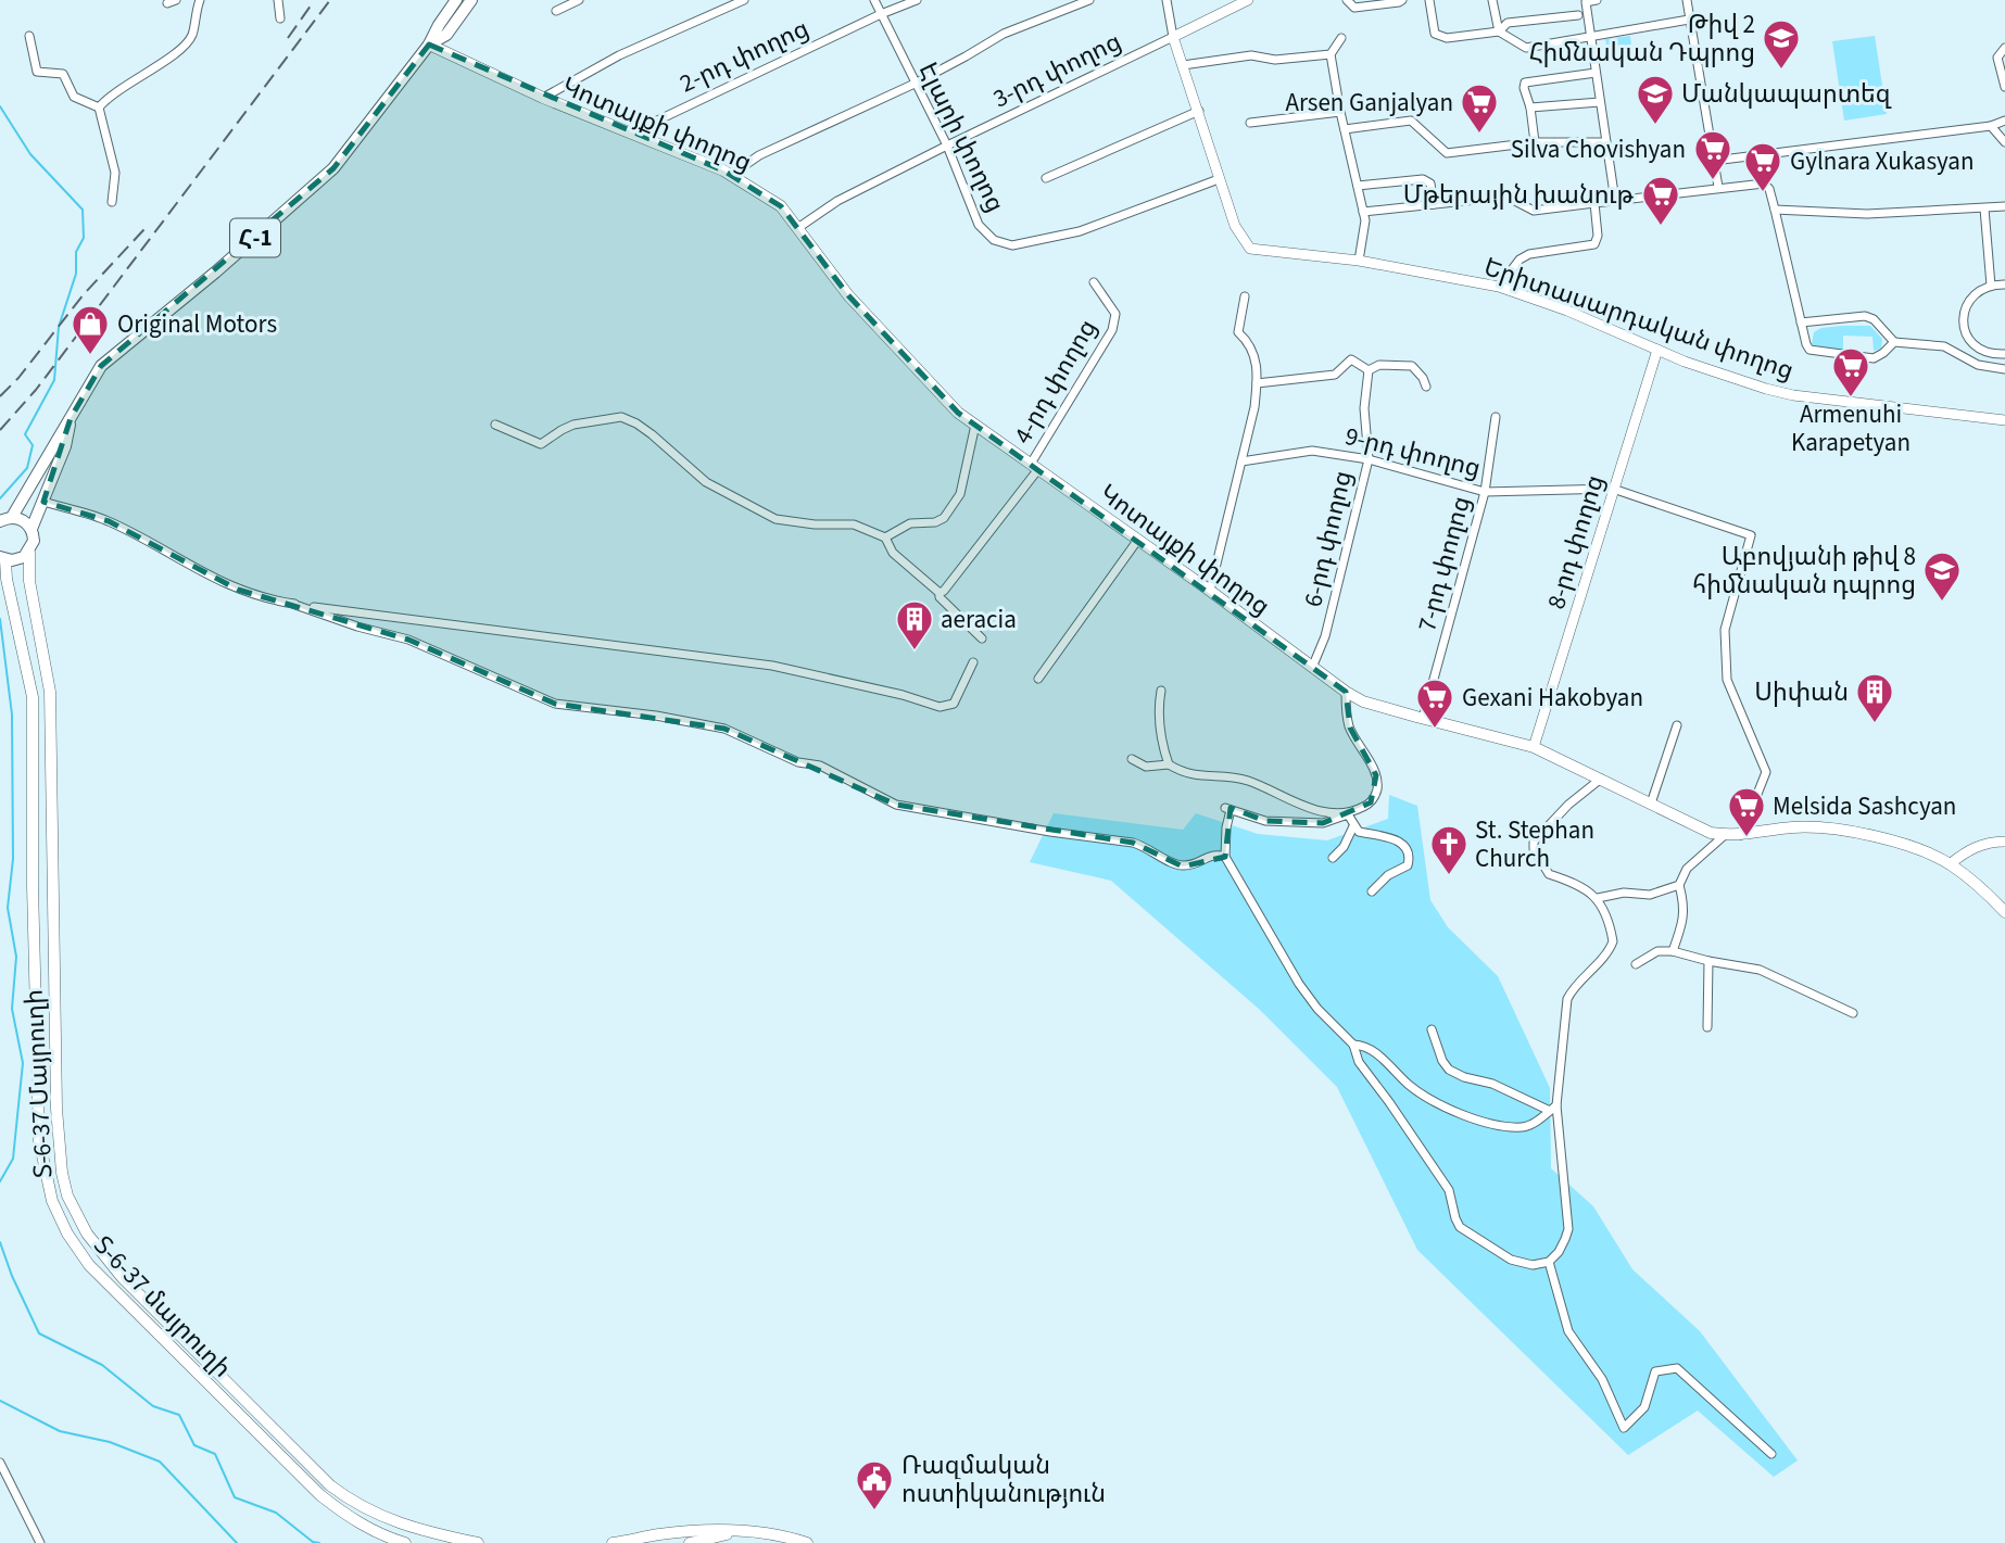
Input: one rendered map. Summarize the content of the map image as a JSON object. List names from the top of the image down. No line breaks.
{"streets":{"main road":["Կոտայքի փողոց","Հ-1","Տ-6-37 Մայրուղի","Տ-6-37 մայրուղի"],"street":["2-րդ փողոց","3-րդ փողոց","Էլարի փողոց","Երիտասարդական փողոց","4-րդ փողոց","9-րդ փողոց","6-րդ փողոց","8-րդ փողոց","7-րդ փողոց"]},"crossings":[["2-րդ փողոց","Կոտայքի փողոց"],["2-րդ փողոց","Էլարի փողոց"],["3-րդ փողոց","Կոտայքի փողոց"],["3-րդ փողոց","Էլարի փողոց"],["3-րդ փողոց","Երիտասարդական փողոց"],["Կոտայքի փողոց","Հ-1"],["Կոտայքի փողոց","4-րդ փողոց"],["Կոտայքի փողոց","9-րդ փողոց"],["Կոտայքի փողոց","6-րդ փողոց"],["Կոտայքի փողոց","8-րդ փողոց"],["Կոտայքի փողոց","7-րդ փողոց"],["Էլարի փողոց","Երիտասարդական փողոց"],["Հ-1","Տ-6-37 Մայրուղի"],["Երիտասարդական փողոց","8-րդ փողոց"],["9-րդ փողոց","6-րդ փողոց"],["9-րդ փողոց","8-րդ փողոց"],["9-րդ փողոց","7-րդ փողոց"]],"places":{"school or university":["Թիվ 2 Հիմնական Դպրոց","Մանկապարտեզ","Աբովյանի թիվ 8 հիմնական դպրոց"],"supermarket":["Arsen Ganjalyan","Silva Chovishyan","Gylnara Xukasyan","Մթերային խանութ","Armenuhi Karapetyan","Gexani Hakobyan","Melsida Sashcyan"],"shop":["Original Motors"],"building":["aeracia","Սիփան"],"church":["St. Stephan Church"],"public building":["Ռազմական ոստիկանություն"]}}
